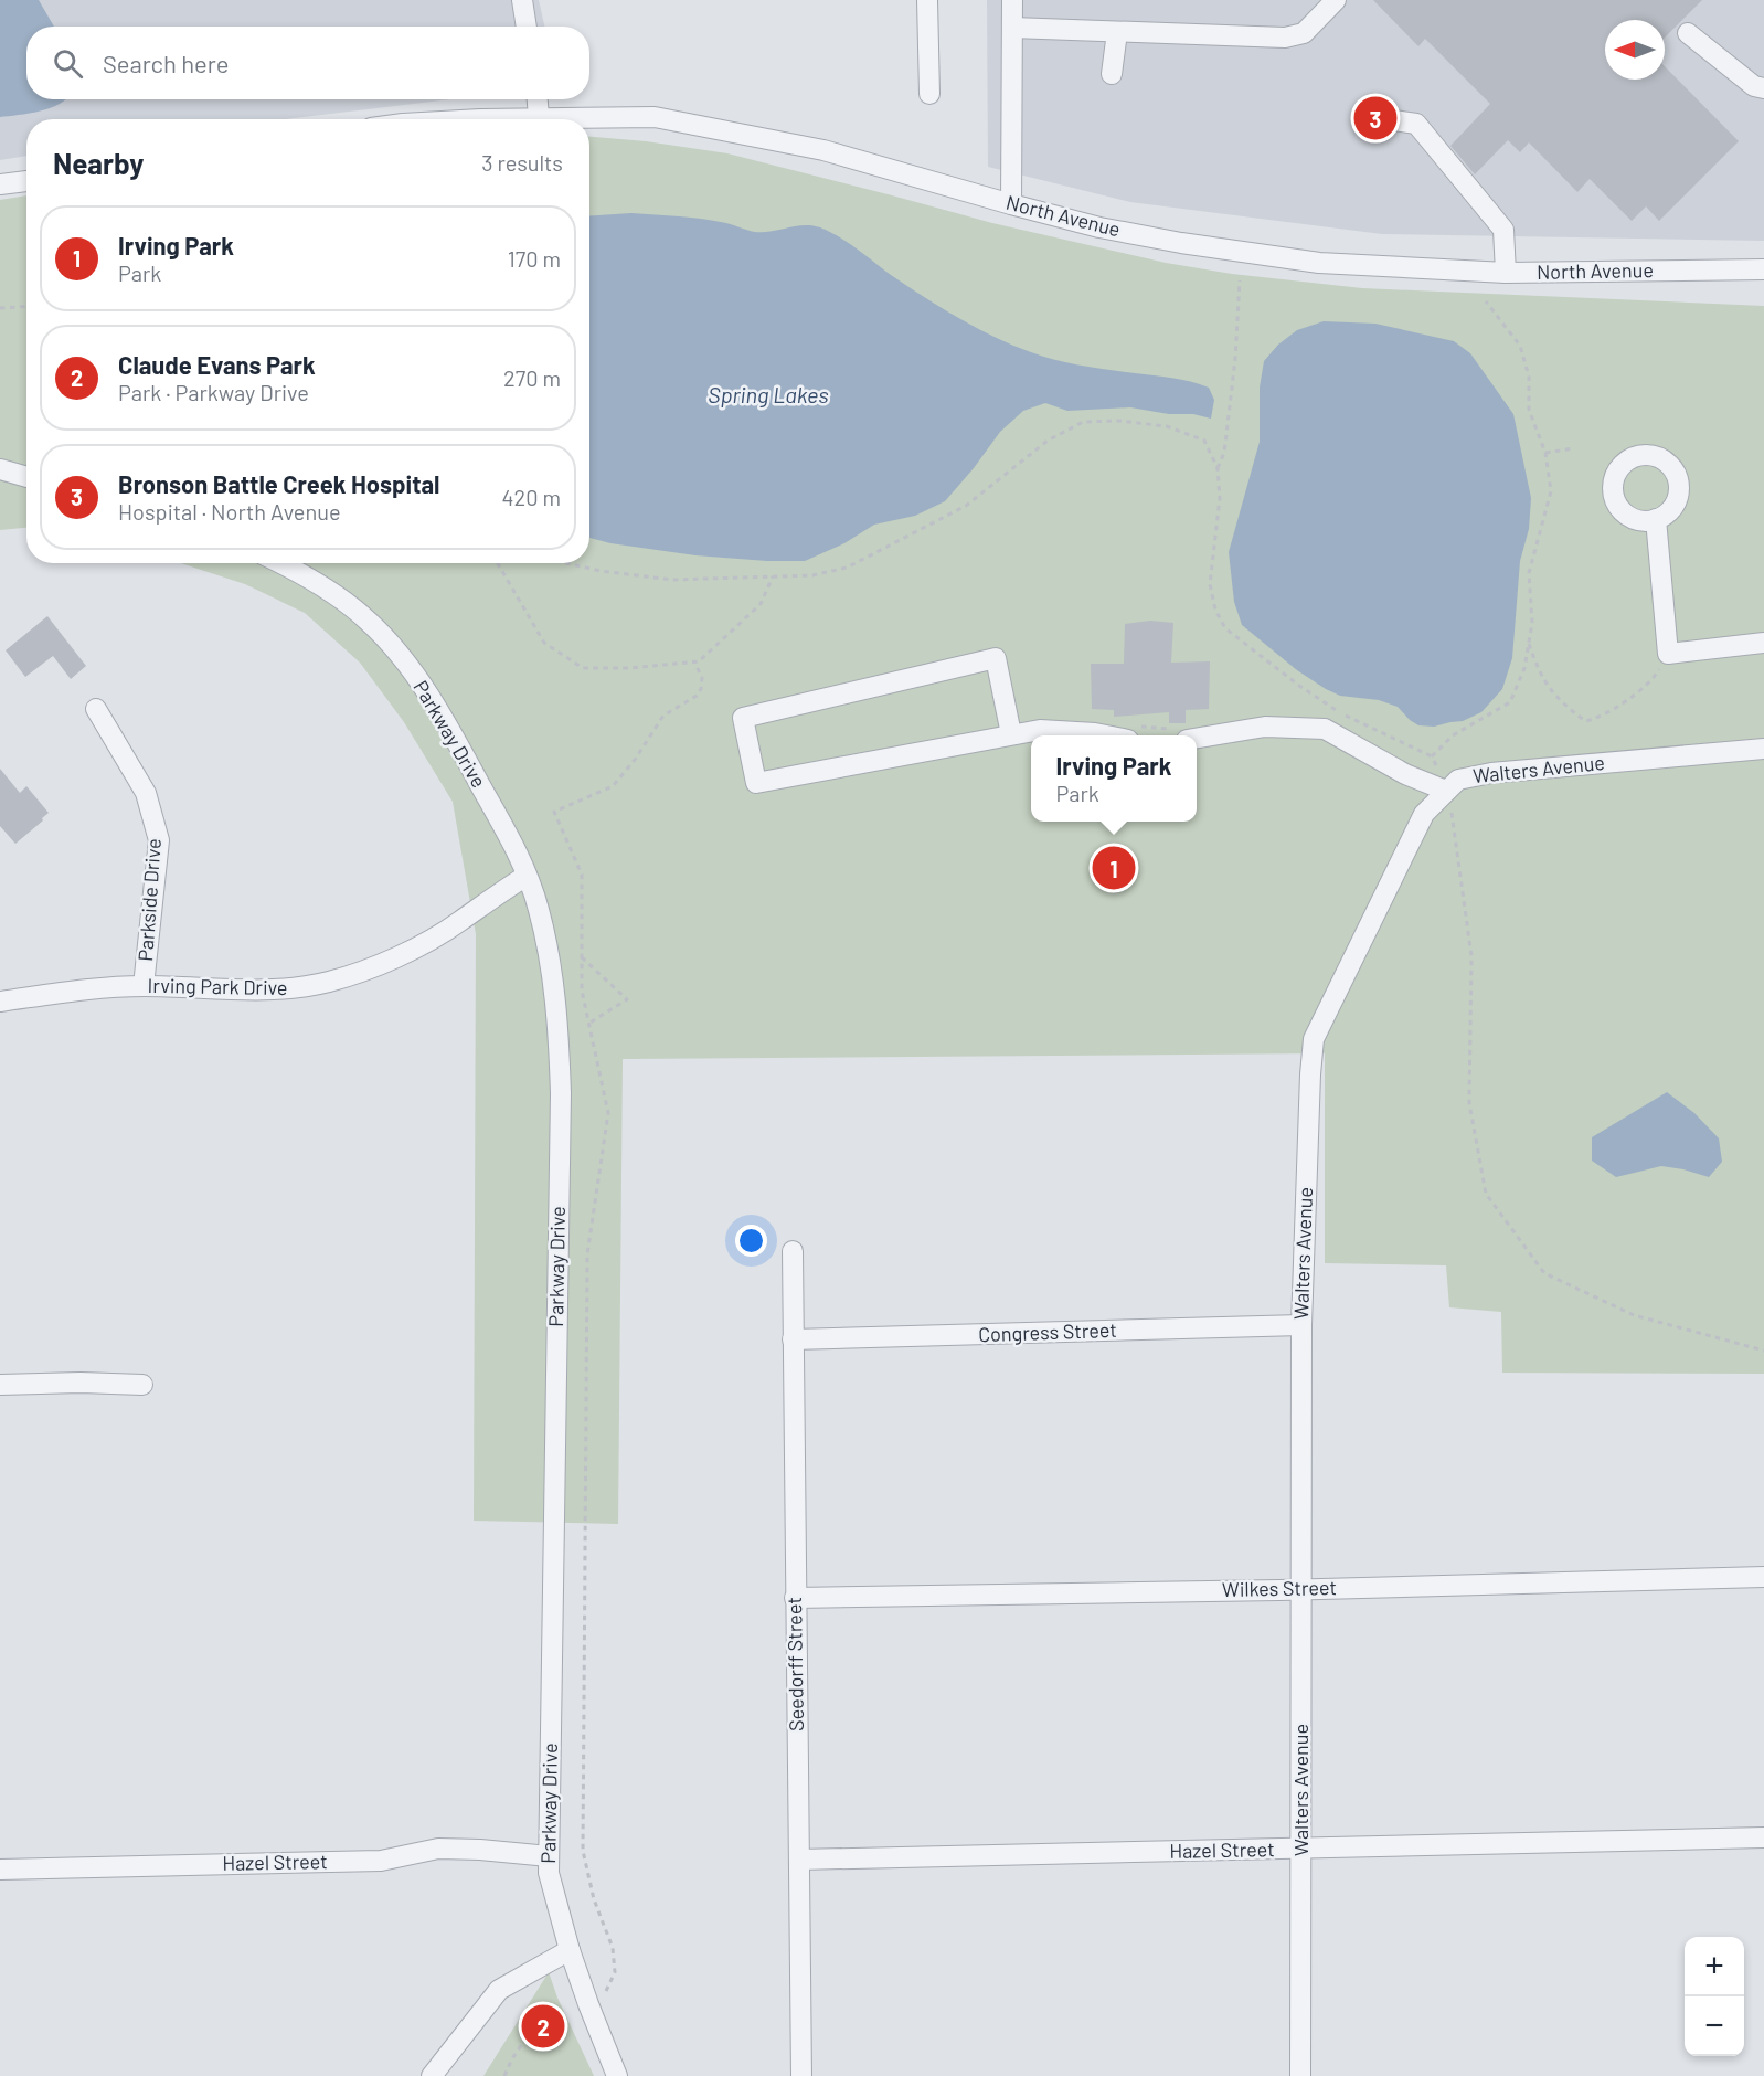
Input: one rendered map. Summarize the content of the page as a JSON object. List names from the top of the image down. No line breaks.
{"streets":{"street":["North Avenue","Parkway Drive","Walters Avenue","Parkside Drive","Irving Park Drive","Congress Street","Wilkes Street","Seedorff Street","Hazel Street"]},"crossings":[["Parkway Drive","Irving Park Drive"],["Parkway Drive","Hazel Street"],["Walters Avenue","Congress Street"],["Walters Avenue","Wilkes Street"],["Walters Avenue","Hazel Street"],["Parkside Drive","Irving Park Drive"],["Congress Street","Seedorff Street"],["Wilkes Street","Seedorff Street"],["Seedorff Street","Hazel Street"]],"water":["Spring Lakes"],"north":"left","page":{"search":"Search here","pins":["3","1","2"],"heading":["Nearby","3 results"],"list":[{"mark":"1","name":"Irving Park","note":"Park","value":"170 m"},{"mark":"2","name":"Claude Evans Park","note":"Park · Parkway Drive","value":"270 m"},{"mark":"3","name":"Bronson Battle Creek Hospital","note":"Hospital · North Avenue","value":"420 m"}],"popup":["Irving Park","Park"],"map_buttons":["+","−"]}}
